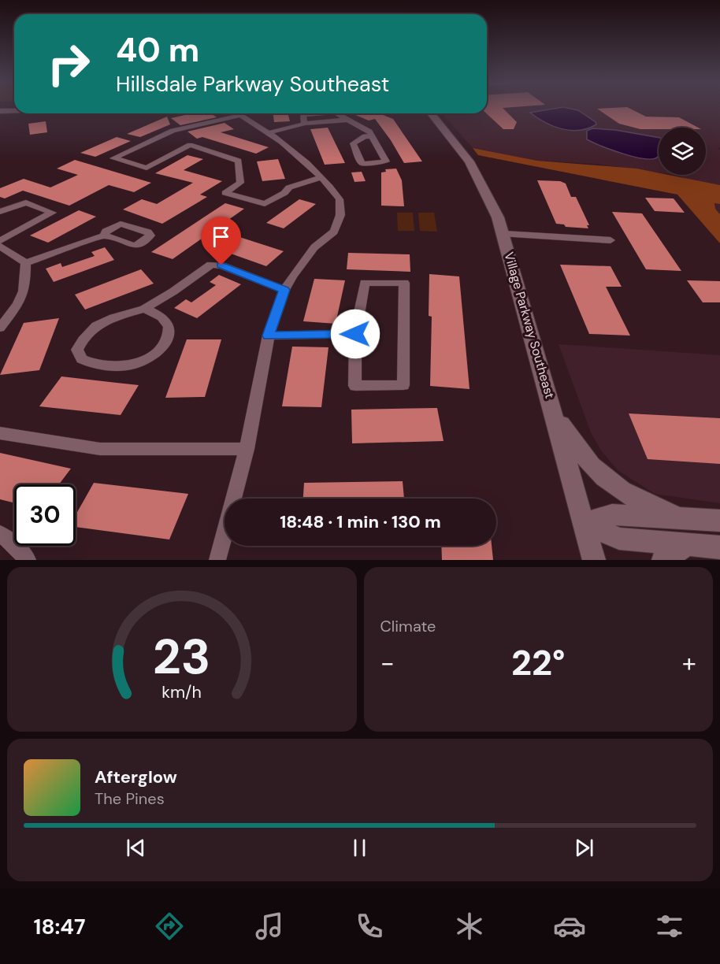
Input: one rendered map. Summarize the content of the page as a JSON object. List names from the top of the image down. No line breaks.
{"streets":{"street":["Village Parkway Southeast"]},"page":{"turn":["40 m","Hillsdale Parkway Southeast"],"limit":"30","trip":"18:48 · 1 min · 130 m","tile":"Climate","heat":["−","22°","+"],"song":["Afterglow","The Pines"],"tabs":"18:47","gauge":["23","km/h"]}}
